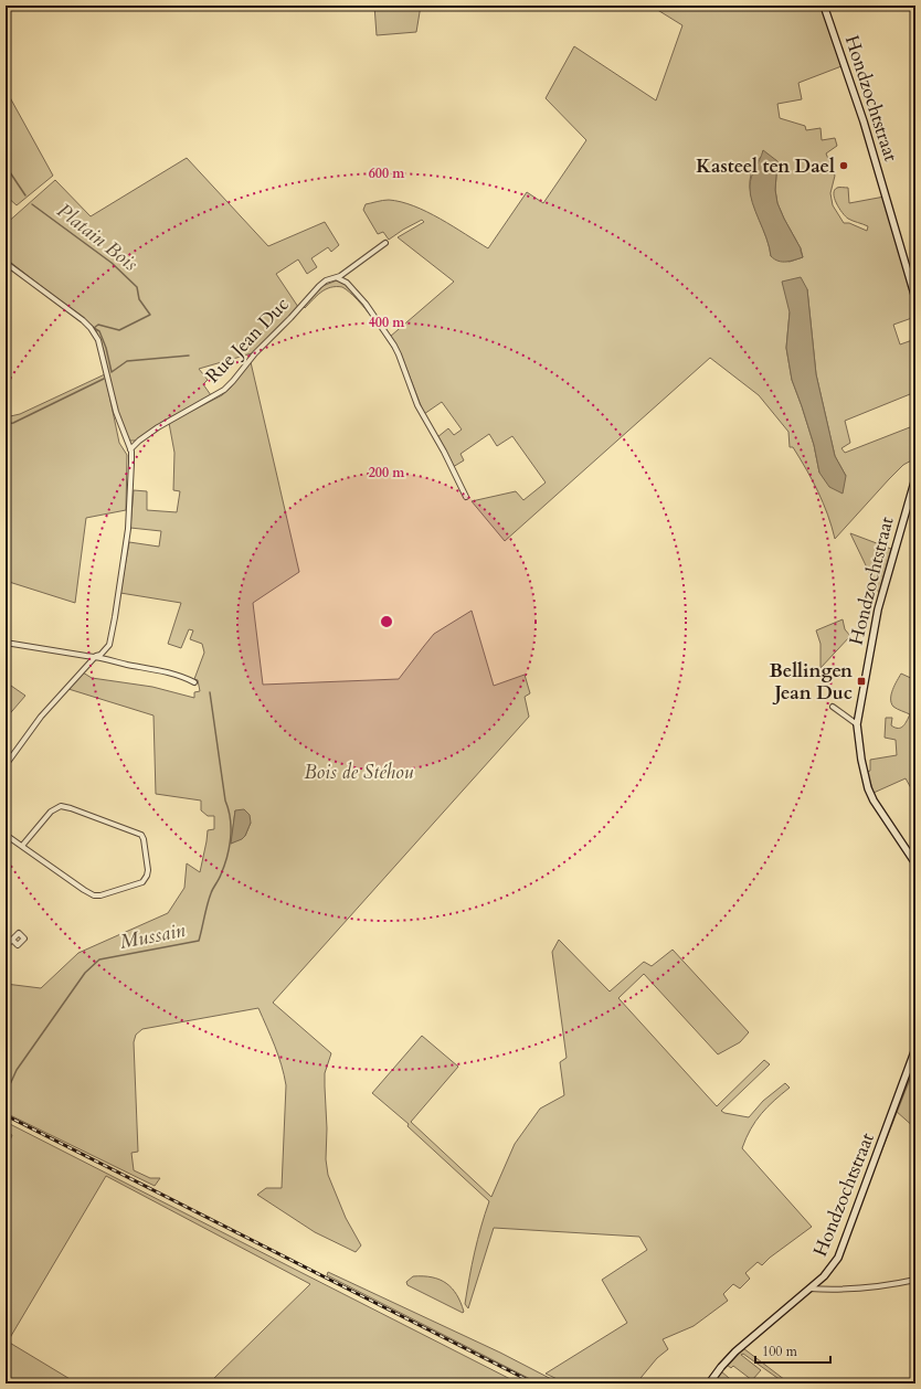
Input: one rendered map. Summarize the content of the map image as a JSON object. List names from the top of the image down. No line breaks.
{"streets":{"street":["Hondzochtstraat","Rue Jean Duc"]},"water":["Platain Bois","Mussain"],"parks":["Bois de Stéhou"],"places":{"other":["Kasteel ten Dael"],"transit":["Bellingen Jean Duc"]},"scale_bar":"100 m","rings":["600 m","400 m","200 m"]}
